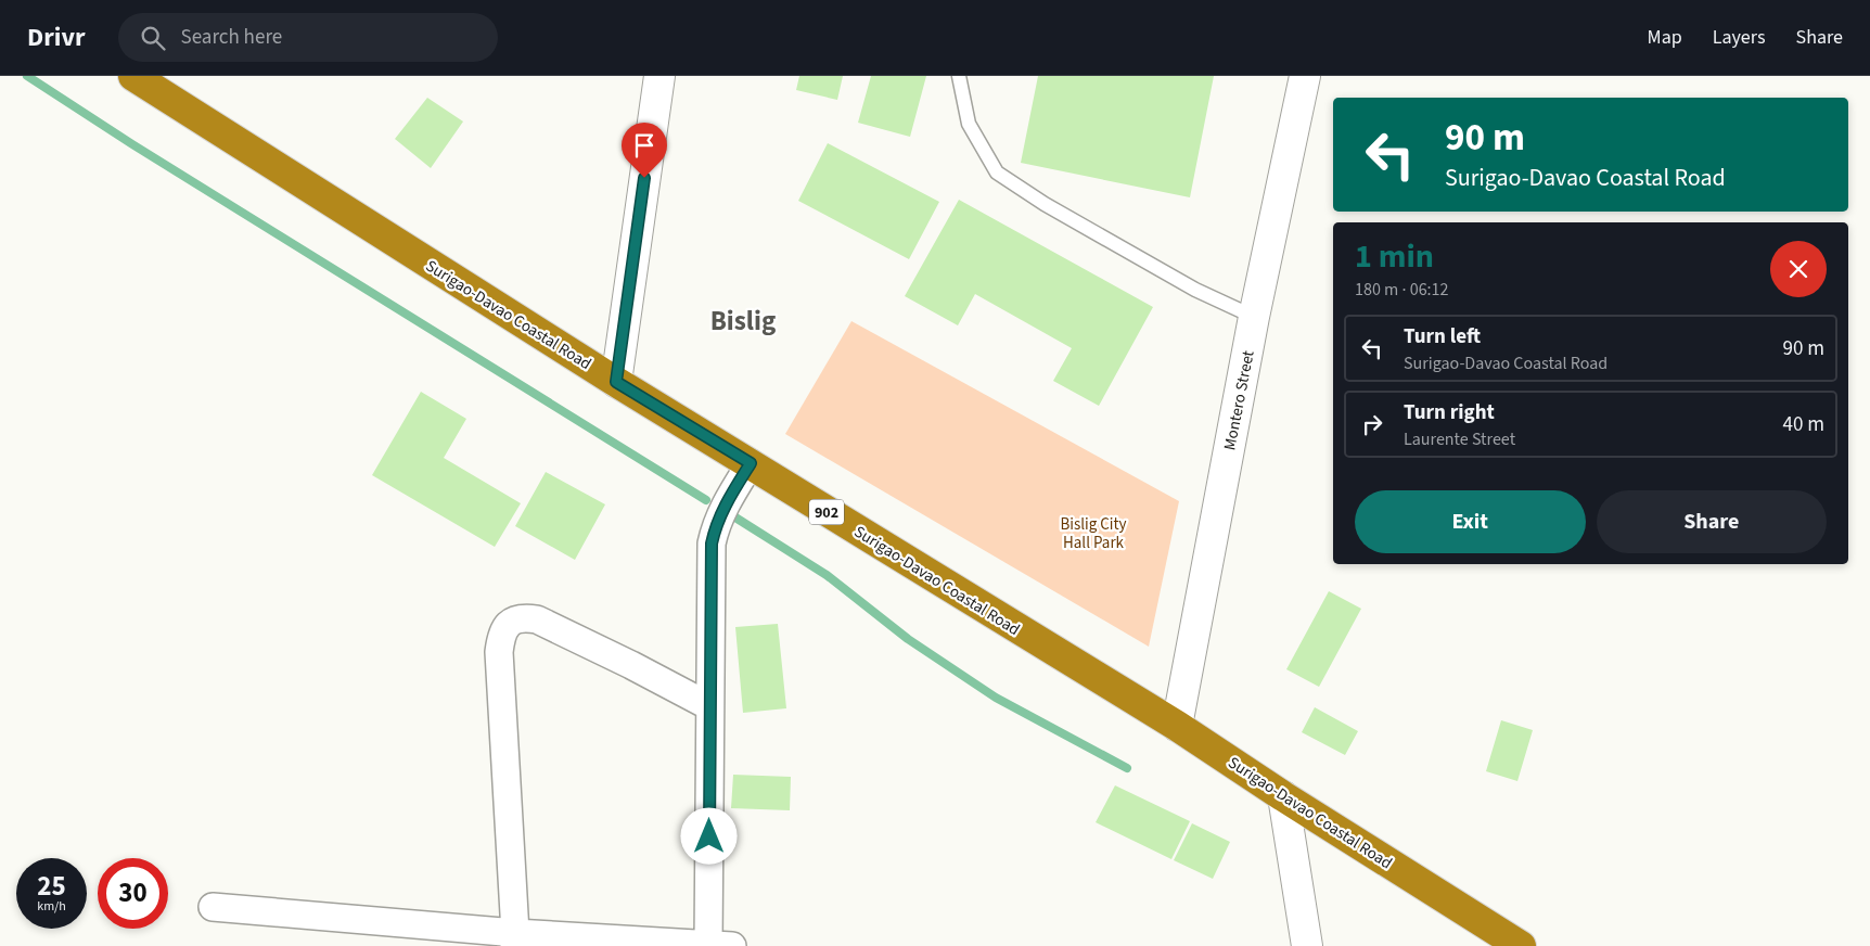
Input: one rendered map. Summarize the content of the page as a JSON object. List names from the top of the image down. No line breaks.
{"streets":{"highway":["Surigao-Davao Coastal Road","902"],"street":["Montero Street"]},"crossings":[["Surigao-Davao Coastal Road","Montero Street"]],"districts":["Bislig"],"parks":["Bislig City Hall Park"],"page":{"header":"Drivr","search":"Search here","nav":["Map","Layers","Share"],"turn":["90 m","Surigao-Davao Coastal Road"],"heading":["1 min","180 m · 06:12"],"list":[{"name":"Turn left","note":"Surigao-Davao Coastal Road","value":"90 m"},{"name":"Turn right","note":"Laurente Street","value":"40 m"}],"buttons":["Exit","Share"],"speed":"25 km/h","limit":"30"}}
